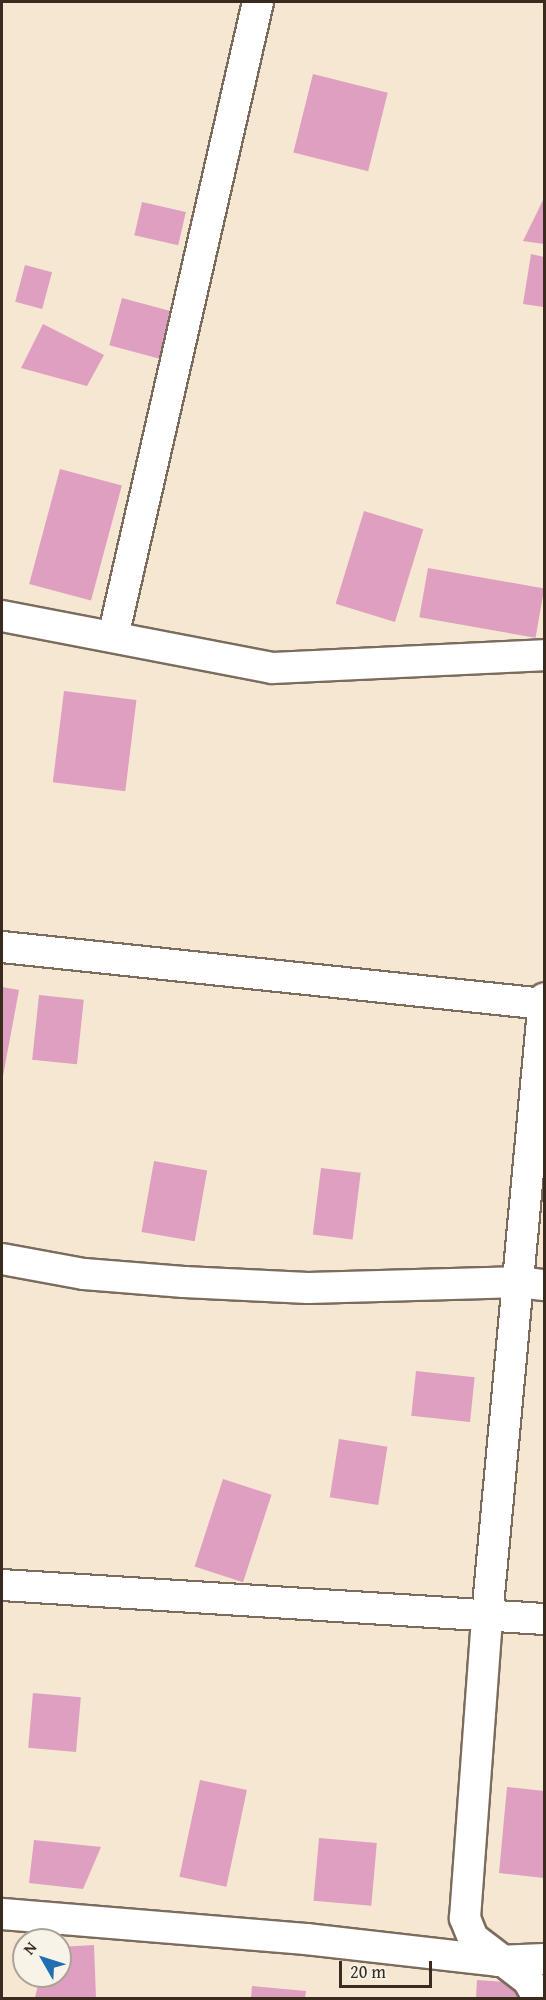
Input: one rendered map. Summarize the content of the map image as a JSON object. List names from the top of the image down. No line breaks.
{"scale_bar":"20 m","north":"top left"}
